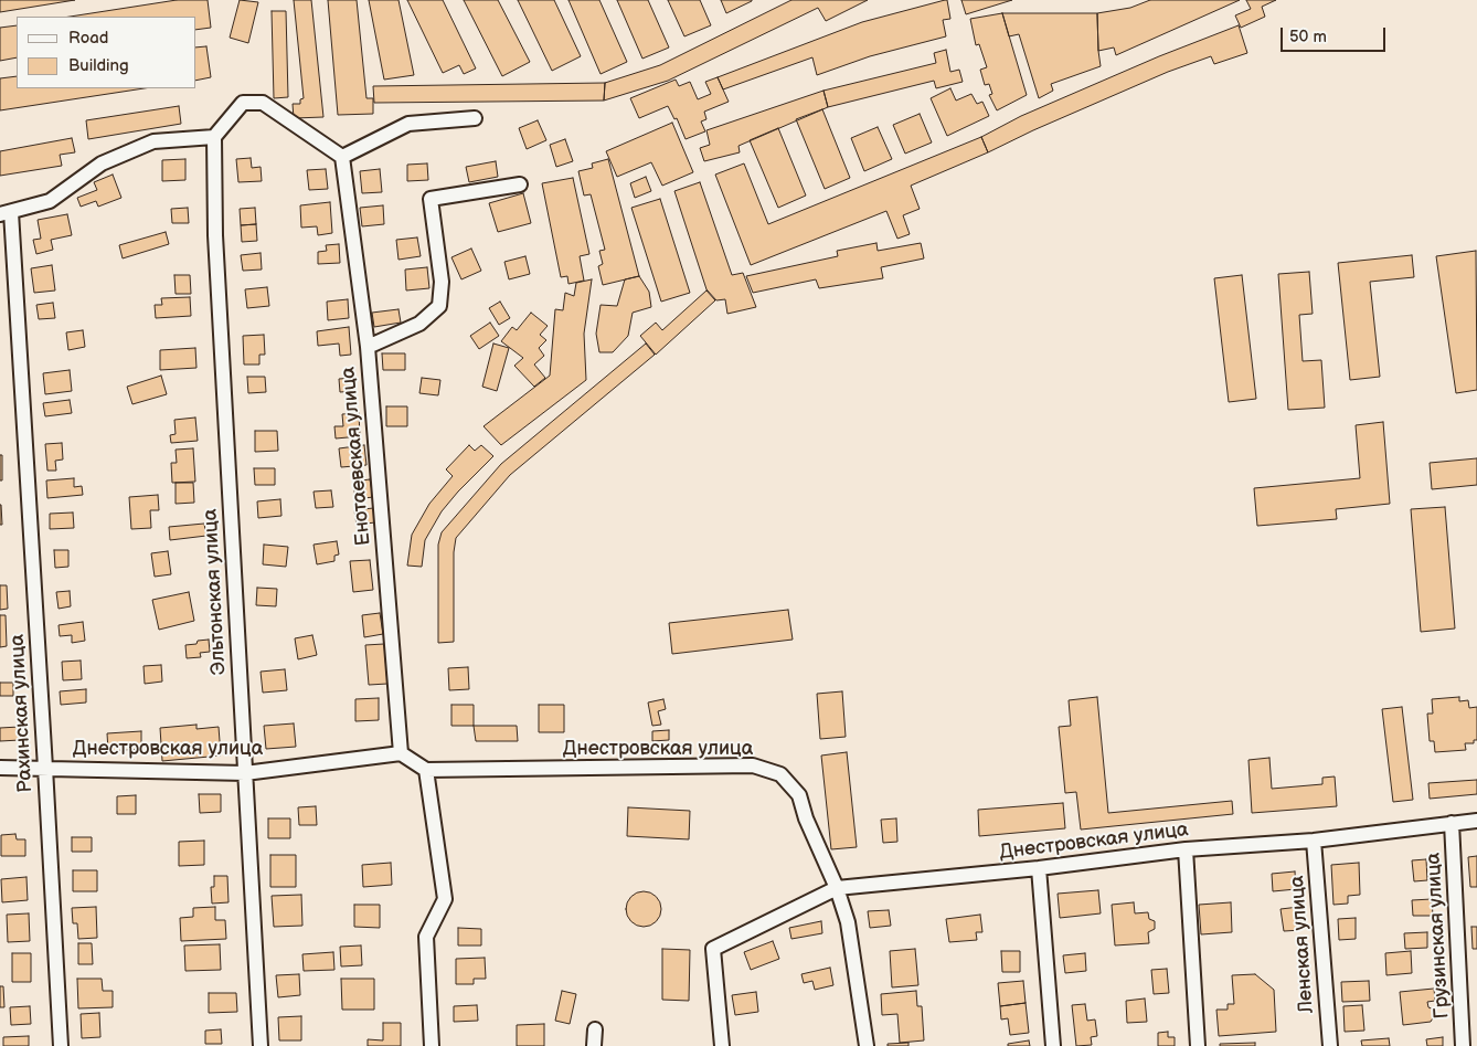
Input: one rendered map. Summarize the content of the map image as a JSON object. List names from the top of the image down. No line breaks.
{"streets":{"street":["Енотаевская улица","Эльтонская улица","Рахинская улица","Днестровская улица","Грузинская улица","Ленская улица"]},"crossings":[["Енотаевская улица","Днестровская улица"],["Эльтонская улица","Днестровская улица"],["Рахинская улица","Днестровская улица"],["Днестровская улица","Грузинская улица"],["Днестровская улица","Ленская улица"]],"legend":["Road","Building"],"scale_bar":"50 m"}
